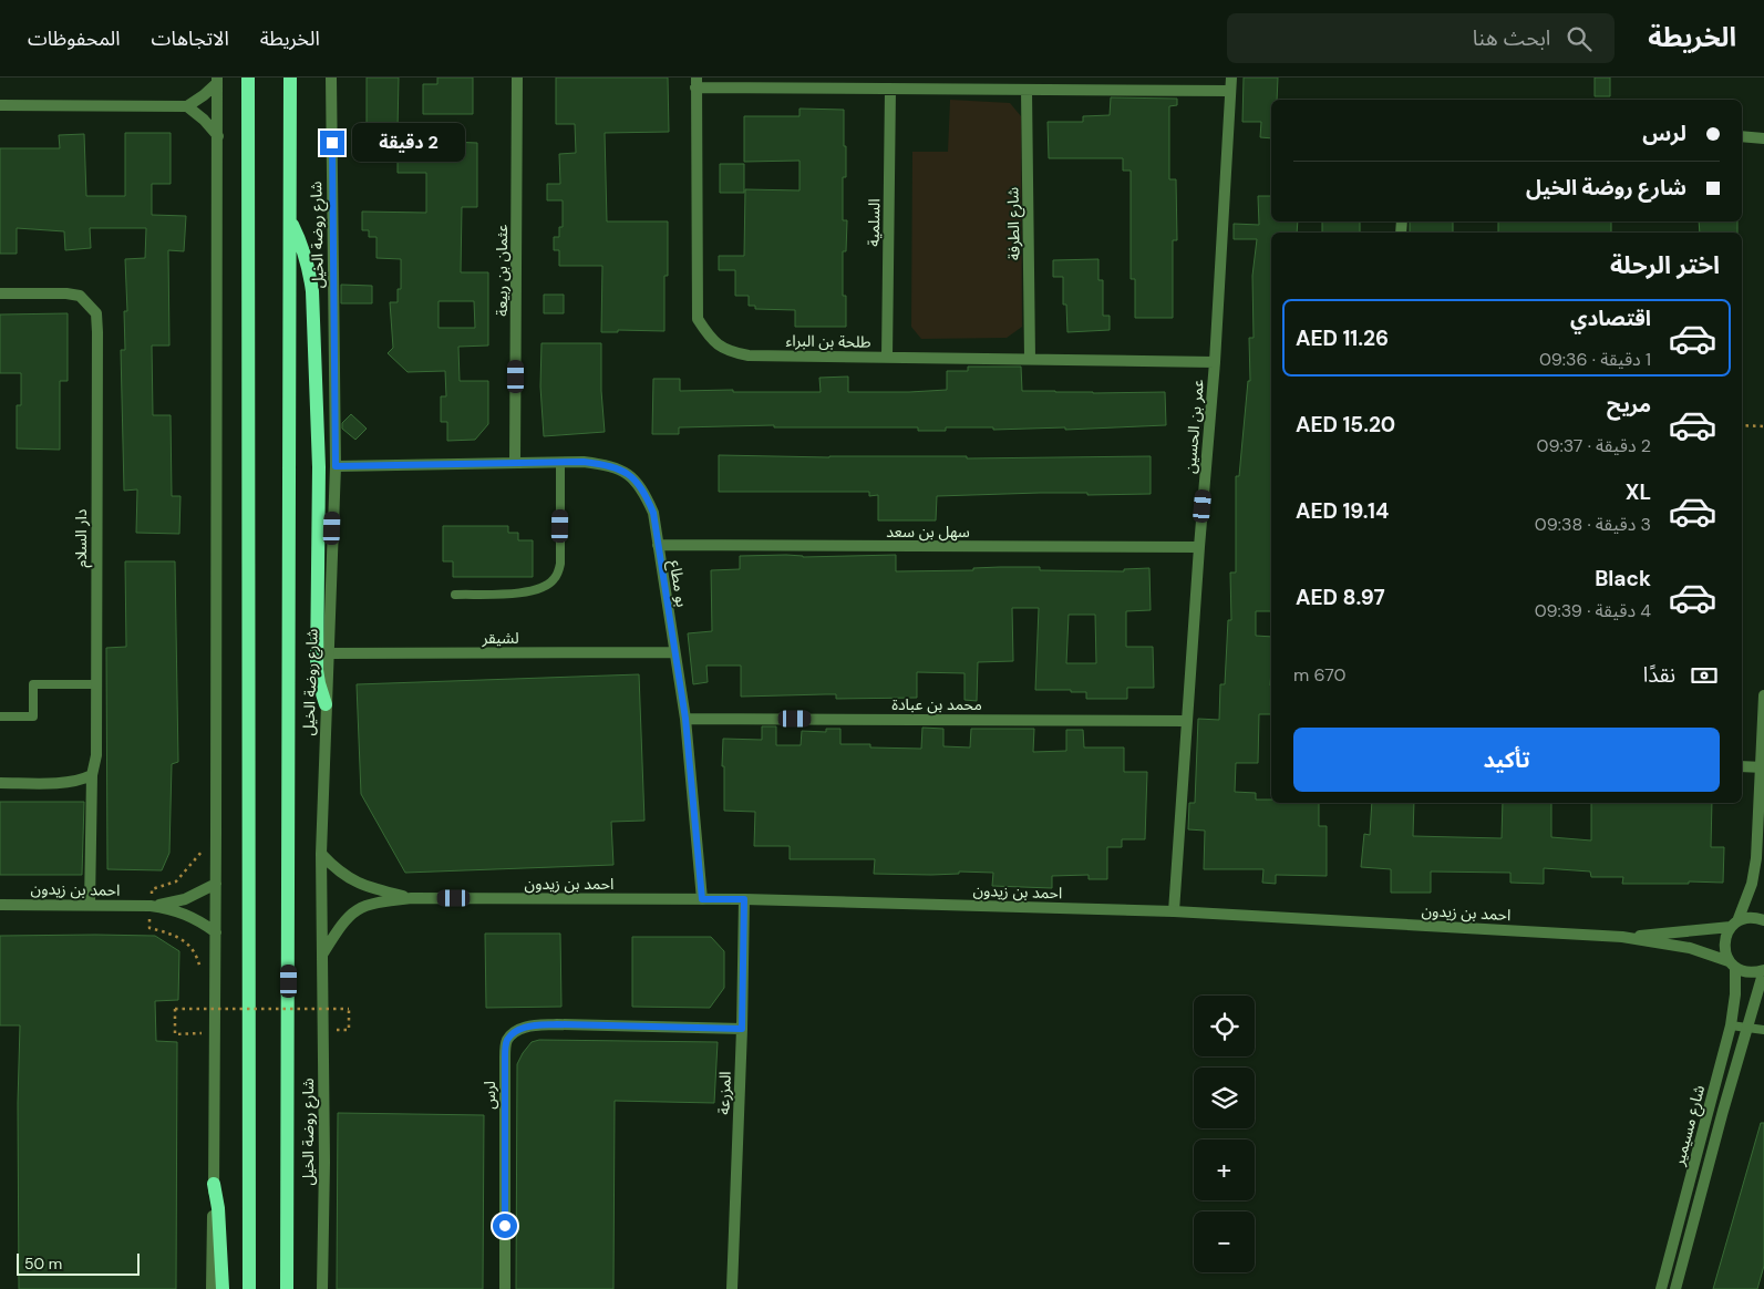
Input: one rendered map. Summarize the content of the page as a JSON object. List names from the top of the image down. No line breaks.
{"streets":{"main road":["شارع روضة الخيل"],"street":["السلمية","شارع الطرفة","عثمان بن ربيعة","طلحة بن البراء","عمر بن الحسين","سهل بن سعد","دار السلام","بو مطاع","لشيقر","محمد بن عبادة","احمد بن زيدون","المزرعة","لرس","شارع مسيمير"]},"crossings":[["السلمية","طلحة بن البراء"],["شارع الطرفة","طلحة بن البراء"],["شارع روضة الخيل","بو مطاع"],["شارع روضة الخيل","لشيقر"],["شارع روضة الخيل","احمد بن زيدون"],["عثمان بن ربيعة","بو مطاع"],["طلحة بن البراء","عمر بن الحسين"],["عمر بن الحسين","سهل بن سعد"],["عمر بن الحسين","محمد بن عبادة"],["عمر بن الحسين","احمد بن زيدون"],["سهل بن سعد","بو مطاع"],["دار السلام","احمد بن زيدون"],["بو مطاع","لشيقر"],["بو مطاع","محمد بن عبادة"],["بو مطاع","احمد بن زيدون"],["احمد بن زيدون","المزرعة"],["احمد بن زيدون","شارع مسيمير"],["المزرعة","لرس"]],"scale_bar":"50 m","page":{"header":"الخريطة","search":"ابحث هنا","nav":["الخريطة","الاتجاهات","المحفوظات"],"banner":["لرس","شارع روضة الخيل"],"bubble":"2 دقيقة","heading":"اختر الرحلة","list":[{"name":"اقتصادي","note":"1 دقيقة · 09:36","value":"AED 11.26"},{"name":"مريح","note":"2 دقيقة · 09:37","value":"AED 15.20"},{"name":"XL","note":"3 دقيقة · 09:38","value":"AED 19.14"},{"name":"Black","note":"4 دقيقة · 09:39","value":"AED 8.97"}],"pay":["نقدًا","670 m"],"buttons":"تأكيد","map_buttons":["+","−"],"scale":"50 m"}}
